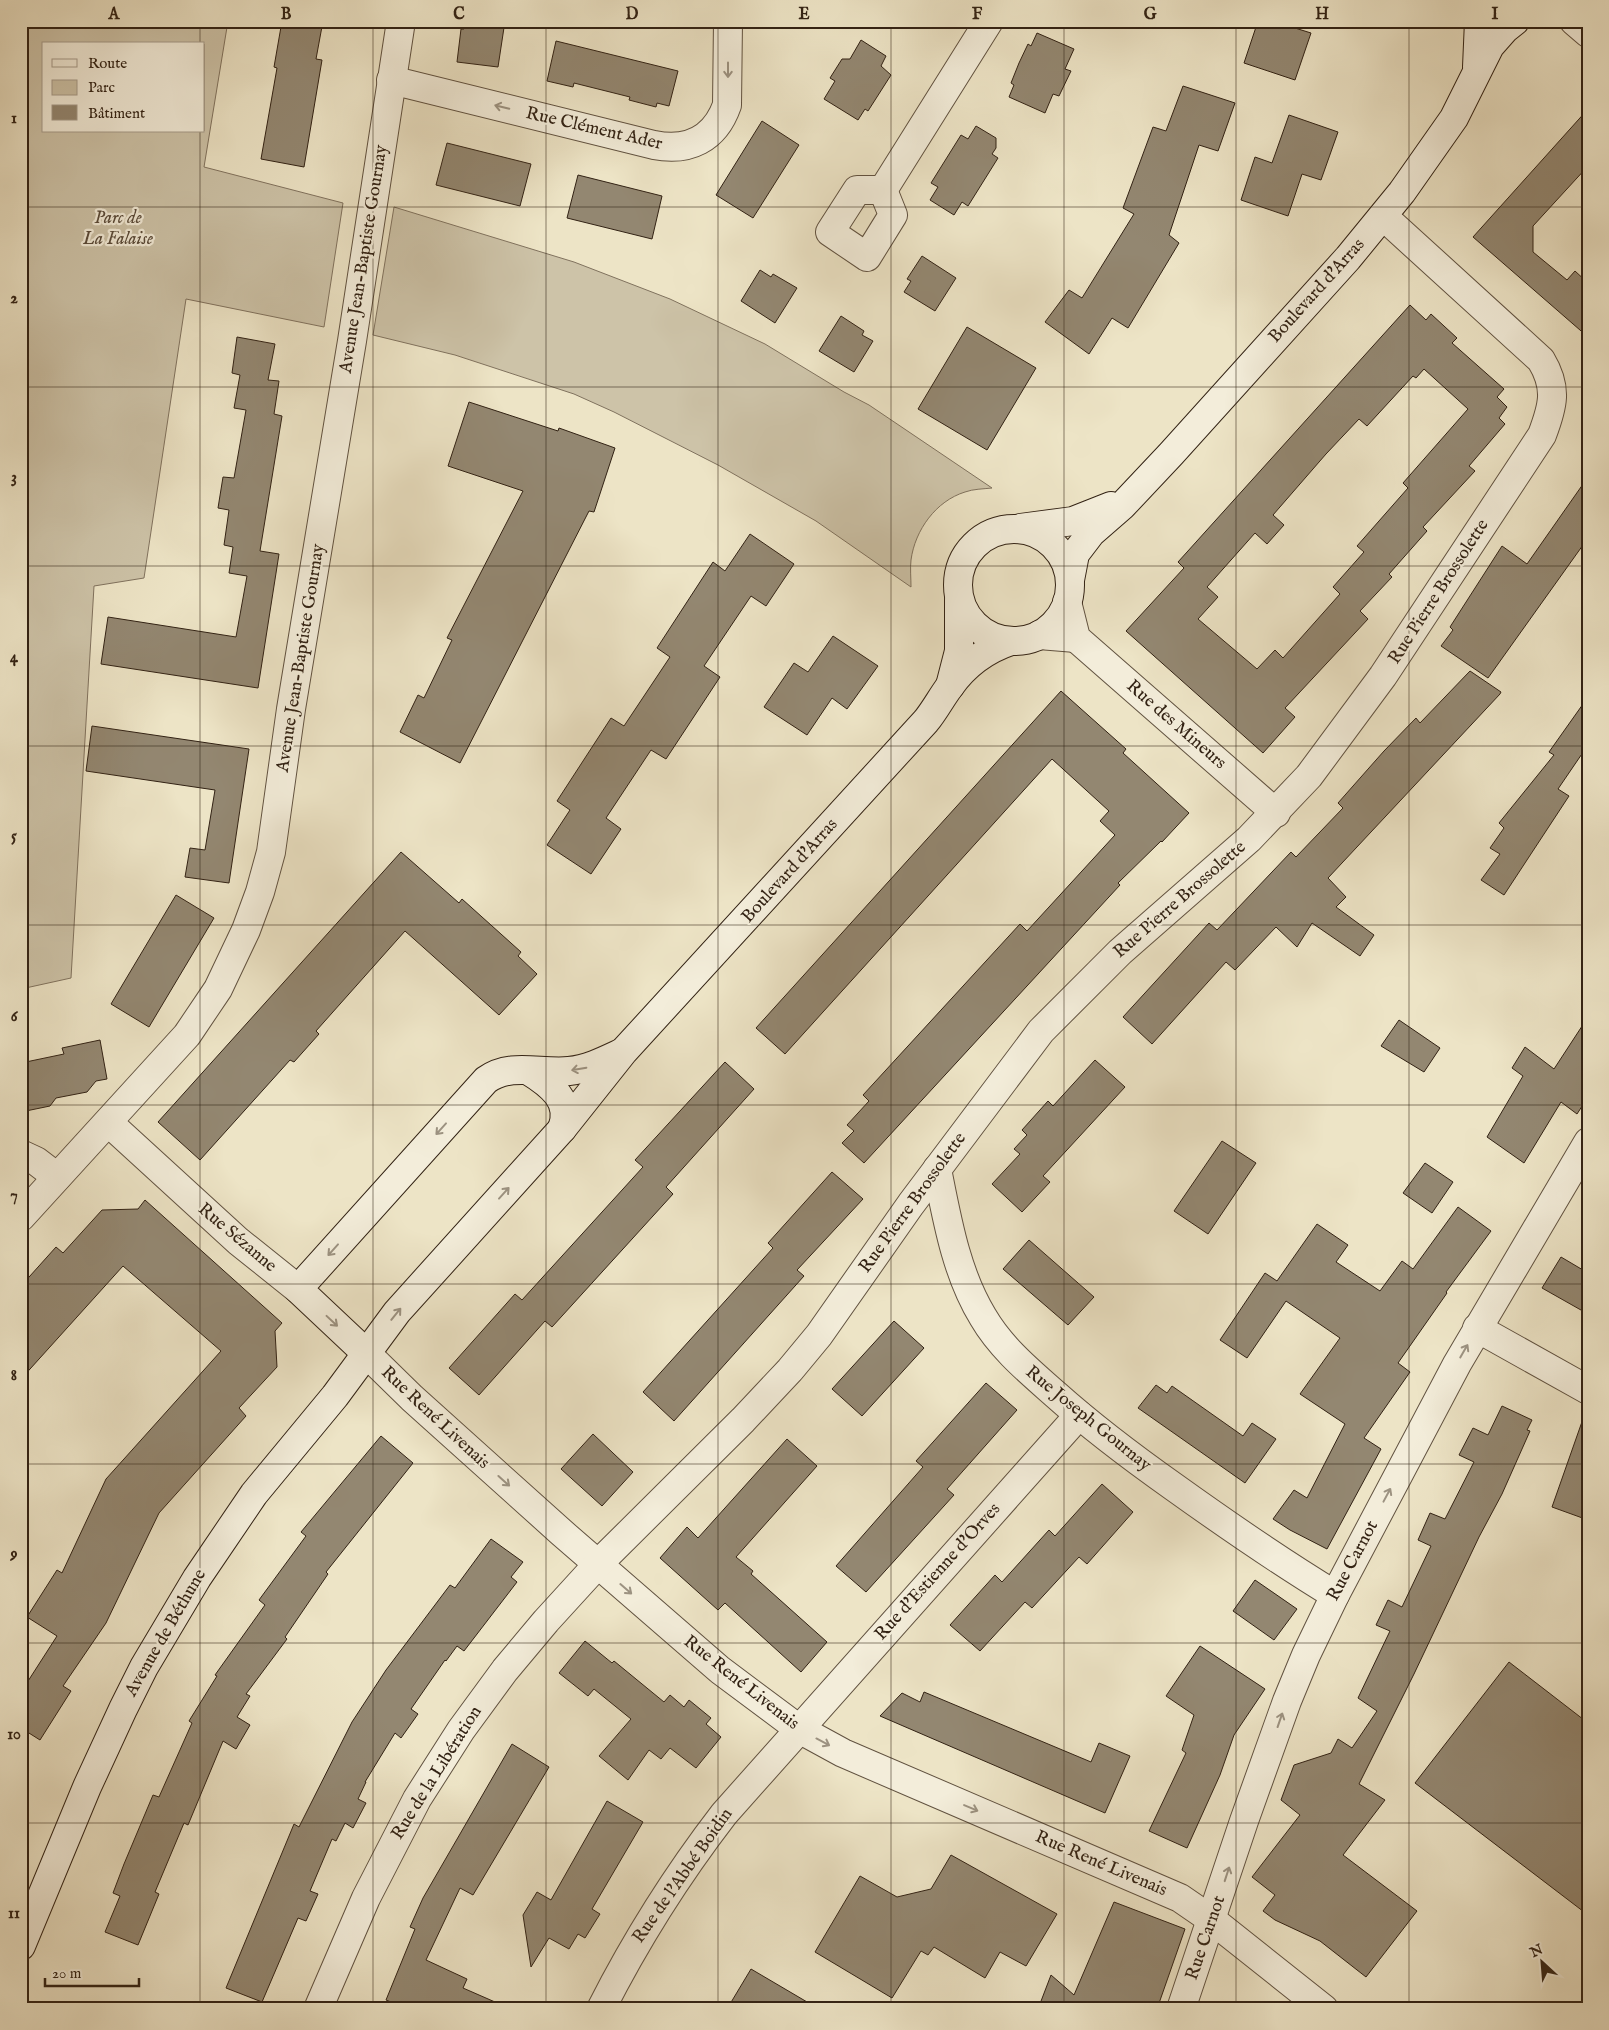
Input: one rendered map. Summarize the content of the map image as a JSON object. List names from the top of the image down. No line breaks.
{"streets":{"street":["Rue Clément Ader","Avenue Jean-Baptiste Gournay","Boulevard d'Arras","Rue Pierre Brossolette","Rue des Mineurs","Rue Sézanne","Rue René Livenais","Rue Joseph Gournay","Rue Carnot","Rue d'Estienne d'Orves","Avenue de Béthune","Rue de la Libération","Rue de l'Abbé Boidin"]},"crossings":[["Rue Clément Ader","Avenue Jean-Baptiste Gournay"],["Avenue Jean-Baptiste Gournay","Rue Sézanne"],["Boulevard d'Arras","Rue Pierre Brossolette"],["Boulevard d'Arras","Avenue de Béthune"],["Rue Pierre Brossolette","Rue des Mineurs"],["Rue Pierre Brossolette","Rue René Livenais"],["Rue Pierre Brossolette","Rue Joseph Gournay"],["Rue Pierre Brossolette","Rue de la Libération"],["Rue Sézanne","Rue René Livenais"],["Rue Sézanne","Avenue de Béthune"],["Rue René Livenais","Rue Carnot"],["Rue René Livenais","Rue d'Estienne d'Orves"],["Rue René Livenais","Avenue de Béthune"],["Rue René Livenais","Rue de la Libération"],["Rue René Livenais","Rue de l'Abbé Boidin"],["Rue Joseph Gournay","Rue Carnot"],["Rue Joseph Gournay","Rue d'Estienne d'Orves"],["Rue d'Estienne d'Orves","Rue de l'Abbé Boidin"]],"one_way":["Rue René Livenais","Rue Carnot"],"parks":["Parc de La Falaise"],"legend":["Route","Parc","Bâtiment"],"scale_bar":"20 m","north":"top left","grid":{"columns":["A","B","C","D","E","F","G","H","I"],"rows":["1","2","3","4","5","6","7","8","9","10","11"]}}
